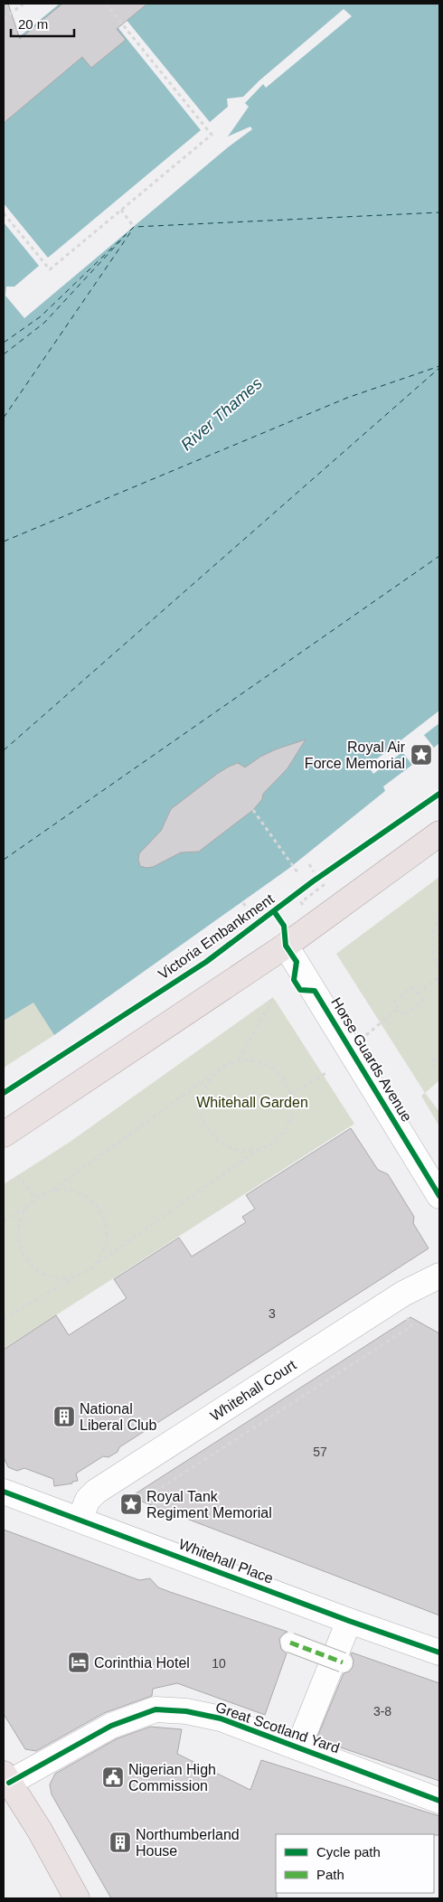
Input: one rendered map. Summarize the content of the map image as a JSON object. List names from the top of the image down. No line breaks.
{"streets":{"street":["Horse Guards Avenue","Whitehall Court","Whitehall Place","Great Scotland Yard"],"cycle path":["Victoria Embankment"]},"crossings":[["Whitehall Court","Whitehall Place"]],"water":["River Thames"],"parks":["Whitehall Garden"],"places":{"place":["Royal Air Force Memorial","Royal Tank Regiment Memorial"],"building":["National Liberal Club","Northumberland House"],"hotel":["Corinthia Hotel"],"public building":["Nigerian High Commission"]},"house_numbers":["3","57","10","3-8"],"legend":["Cycle path","Path"],"scale_bar":"20 m"}
